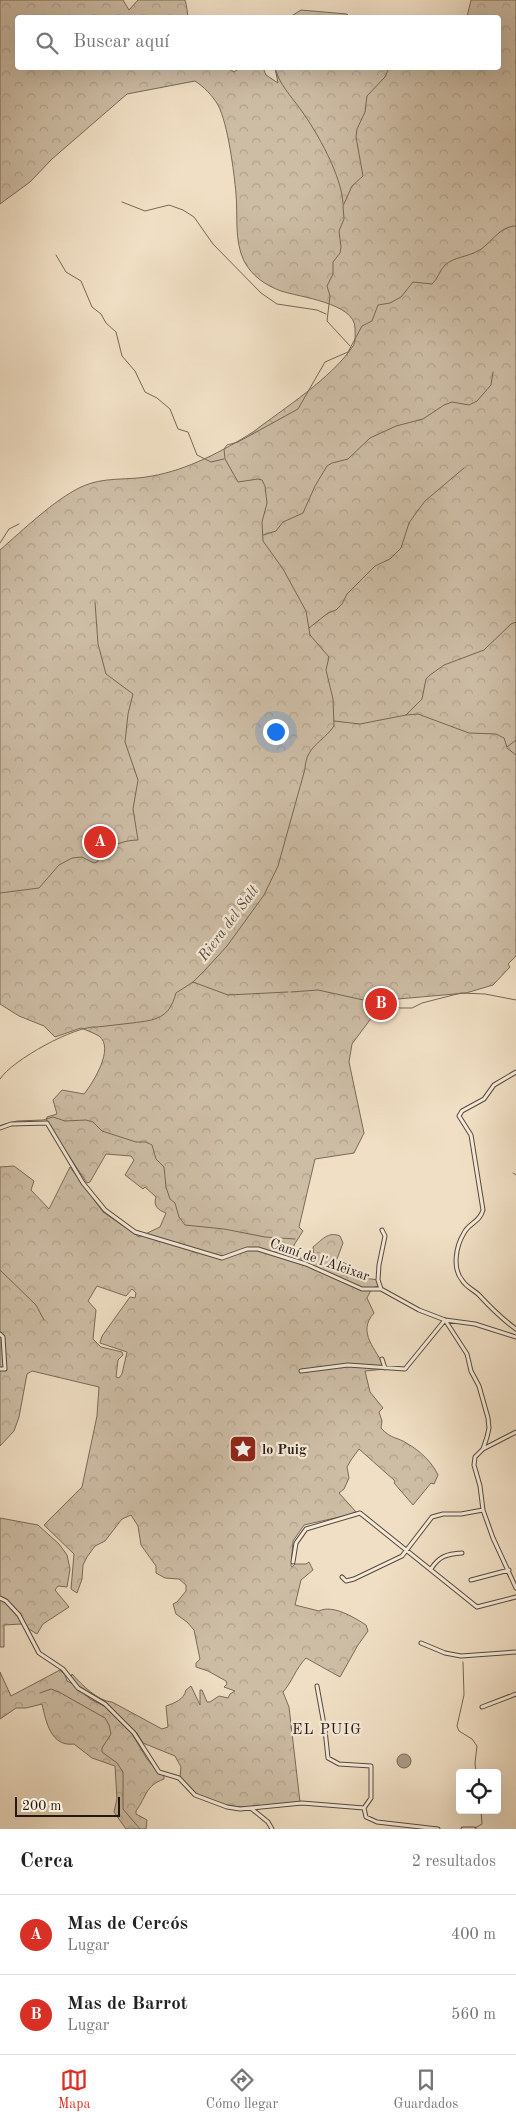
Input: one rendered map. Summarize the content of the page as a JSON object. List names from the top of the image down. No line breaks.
{"streets":{"street":["Camí de l'Aleixar"]},"districts":["EL PUIG"],"water":["Riera del Salt"],"places":{"place":["lo Puig"]},"scale_bar":"200 m","page":{"search":"Buscar aquí","pins":["A","B"],"scale":"200 m","heading":["Cerca","2 resultados"],"list":[{"mark":"A","name":"Mas de Cercós","note":"Lugar","value":"400 m"},{"mark":"B","name":"Mas de Barrot","note":"Lugar","value":"560 m"}],"nav":["Mapa","Cómo llegar","Guardados"]}}
